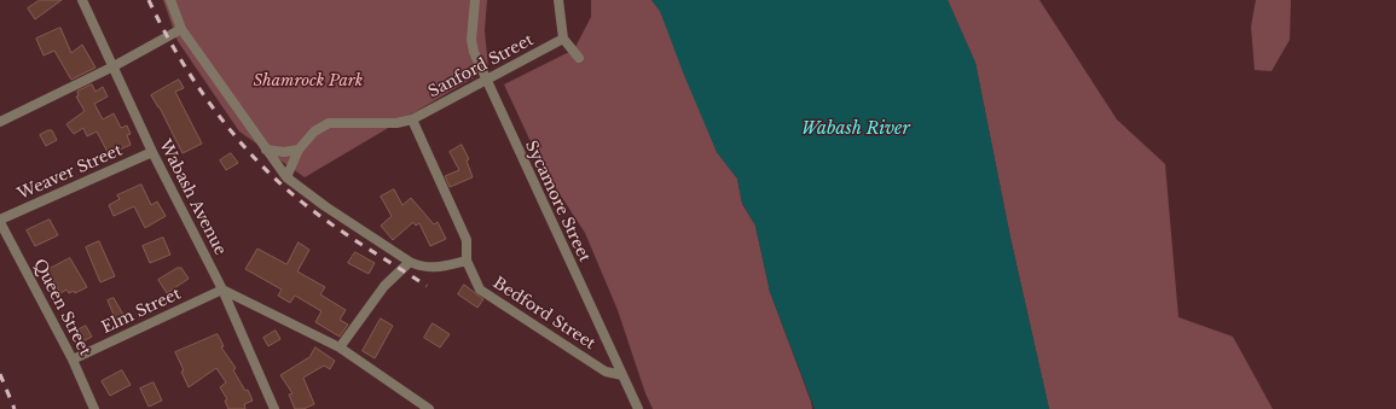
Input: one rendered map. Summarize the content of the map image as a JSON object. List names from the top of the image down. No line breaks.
{"streets":{"street":["Sanford Street","Weaver Street","Wabash Avenue","Sycamore Street","Queen Street","Elm Street","Bedford Street"]},"crossings":[["Sanford Street","Sycamore Street"],["Sanford Street","Bedford Street"],["Weaver Street","Wabash Avenue"],["Weaver Street","Queen Street"],["Wabash Avenue","Elm Street"],["Sycamore Street","Bedford Street"],["Queen Street","Elm Street"]],"water":["Wabash River"],"parks":["Shamrock Park"]}
